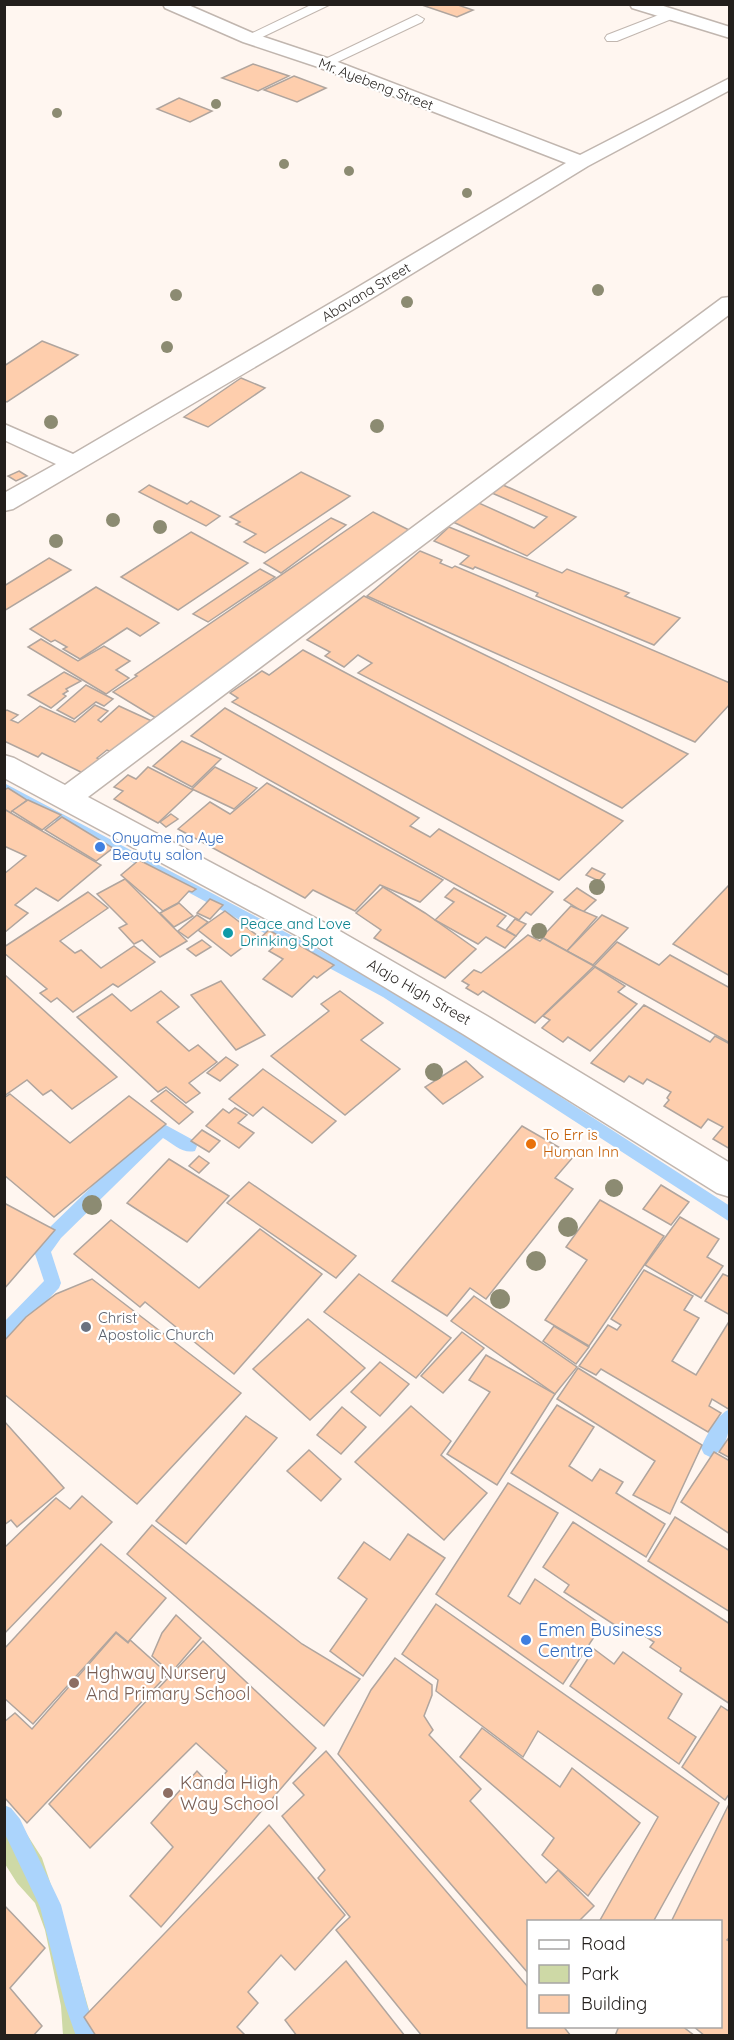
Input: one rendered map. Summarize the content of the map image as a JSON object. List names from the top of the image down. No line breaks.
{"streets":{"street":["Mr. Ayebeng Street","Abavana Street","Alajo High Street"]},"crossings":[["Mr. Ayebeng Street","Abavana Street"]],"places":["Onyame na Aye Beauty salon","Peace and Love Drinking Spot","To Err is Human Inn","Christ Apostolic Church","Emen Business Centre","Hghway Nursery And Primary School","Kanda High Way School"],"legend":["Road","Park","Building"]}
